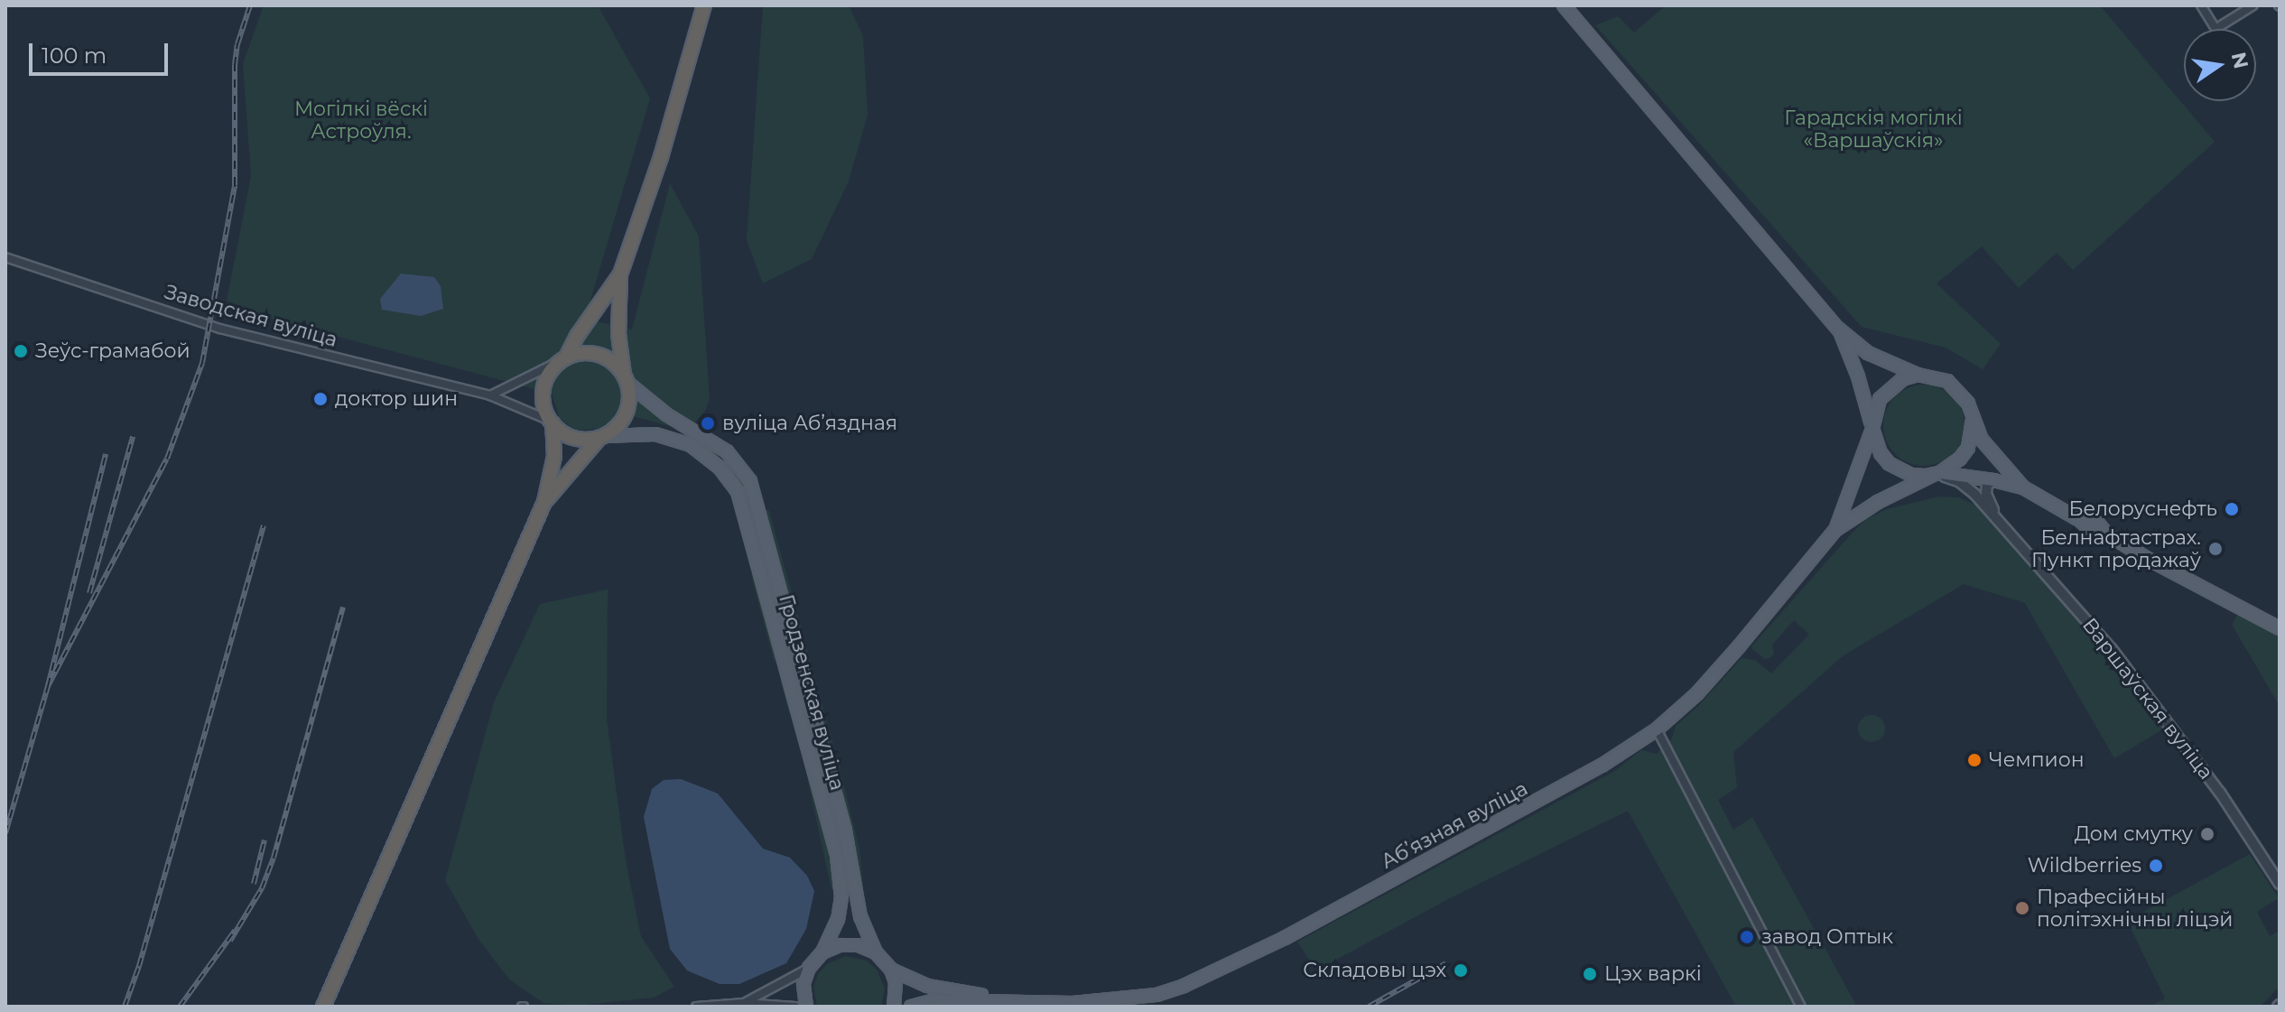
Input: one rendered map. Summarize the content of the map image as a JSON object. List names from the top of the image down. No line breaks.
{"streets":{"main road":["Гродзенская вуліца","Абʼязная вуліца"],"street":["Заводская вуліца","Варшаўская вуліца"]},"crossings":[["Заводская вуліца","Гродзенская вуліца"],["Гродзенская вуліца","Абʼязная вуліца"],["Варшаўская вуліца","Абʼязная вуліца"]],"parks":["Могілкі вёскі Астроўля.","Гарадскія могілкі «Варшаўскія»"],"places":["Зеўс-грамабой","доктор шин","вуліца Абʼяздная","Белоруснефть","Белнафтастрах. Пункт продажаў","Чемпион","Дом смутку","Wildberries","Прафесійны політэхнічны ліцэй","завод Оптык","Складовы цэх","Цэх варкі"],"scale_bar":"100 m","north":"right"}
